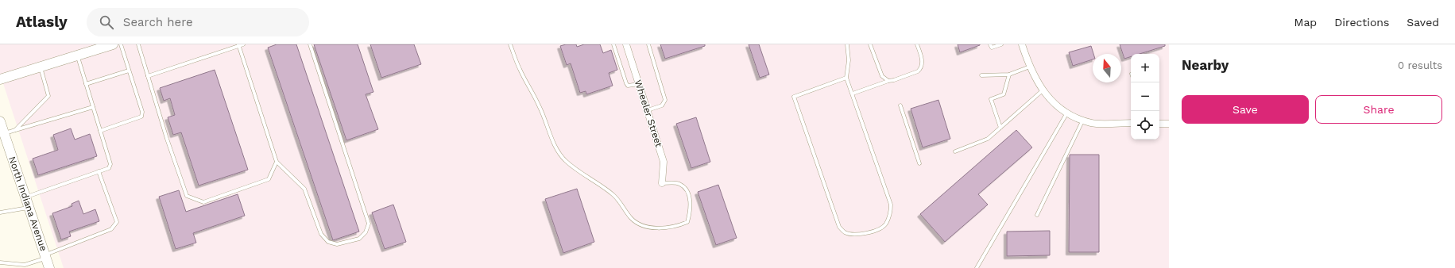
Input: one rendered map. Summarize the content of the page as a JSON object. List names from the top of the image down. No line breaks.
{"streets":{"street":["Wheeler Street","North Indiana Avenue"]},"north":"top","page":{"header":"Atlasly","search":"Search here","nav":["Map","Directions","Saved"],"heading":["Nearby","0 results"],"map_buttons":["+","−"],"buttons":["Save","Share"]}}
